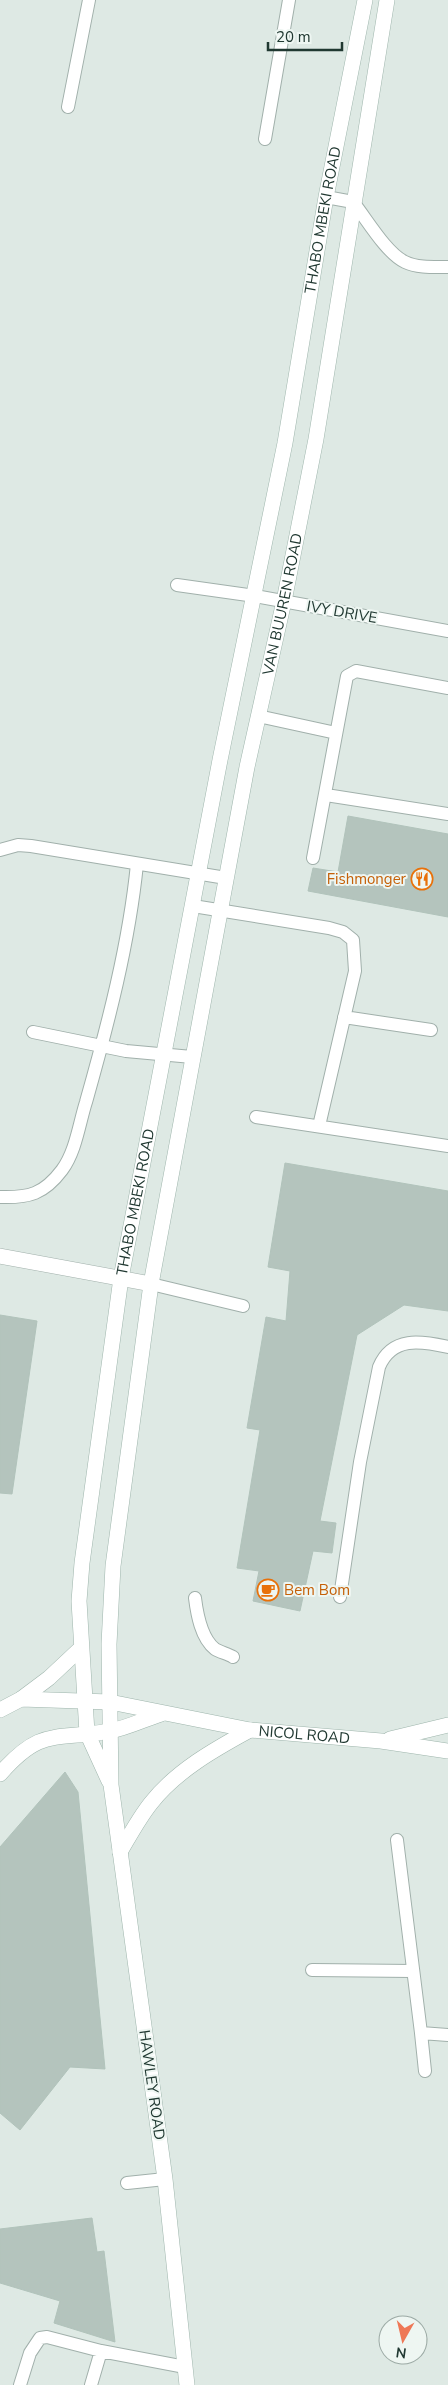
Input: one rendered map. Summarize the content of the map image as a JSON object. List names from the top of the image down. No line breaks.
{"streets":{"main road":["THABO MBEKI ROAD","VAN BUUREN ROAD","NICOL ROAD","HAWLEY ROAD"],"lane":["IVY DRIVE"]},"crossings":[["THABO MBEKI ROAD","VAN BUUREN ROAD"],["THABO MBEKI ROAD","NICOL ROAD"],["THABO MBEKI ROAD","HAWLEY ROAD"],["VAN BUUREN ROAD","IVY DRIVE"],["NICOL ROAD","HAWLEY ROAD"]],"places":{"restaurant":["Fishmonger"],"cafe":["Bem Bom"]},"scale_bar":"20 m","north":"bottom"}
